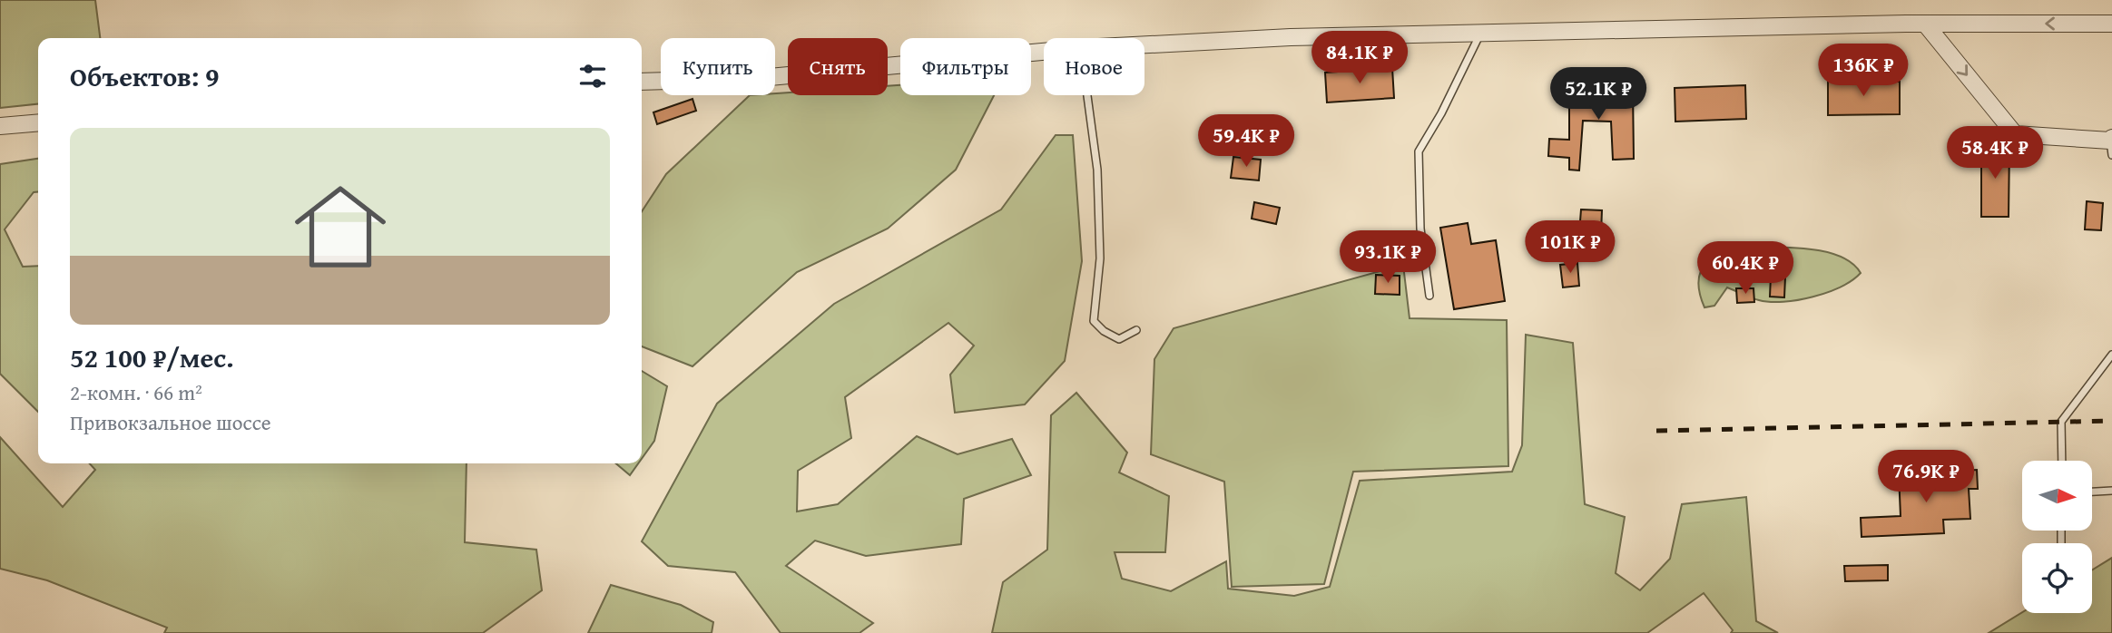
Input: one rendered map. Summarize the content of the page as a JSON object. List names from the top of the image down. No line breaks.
{"north":"right","page":{"price":["84.1K ₽","136K ₽","52.1K ₽","59.4K ₽","58.4K ₽","101K ₽","93.1K ₽","60.4K ₽","76.9K ₽"],"chip":["Купить","Снять","Фильтры","Новое"],"heading":"Объектов: 9","list":[{"name":"52 100 ₽/мес.","note":"2-комн. · 66 m² · Привокзальное шоссе"}]}}
